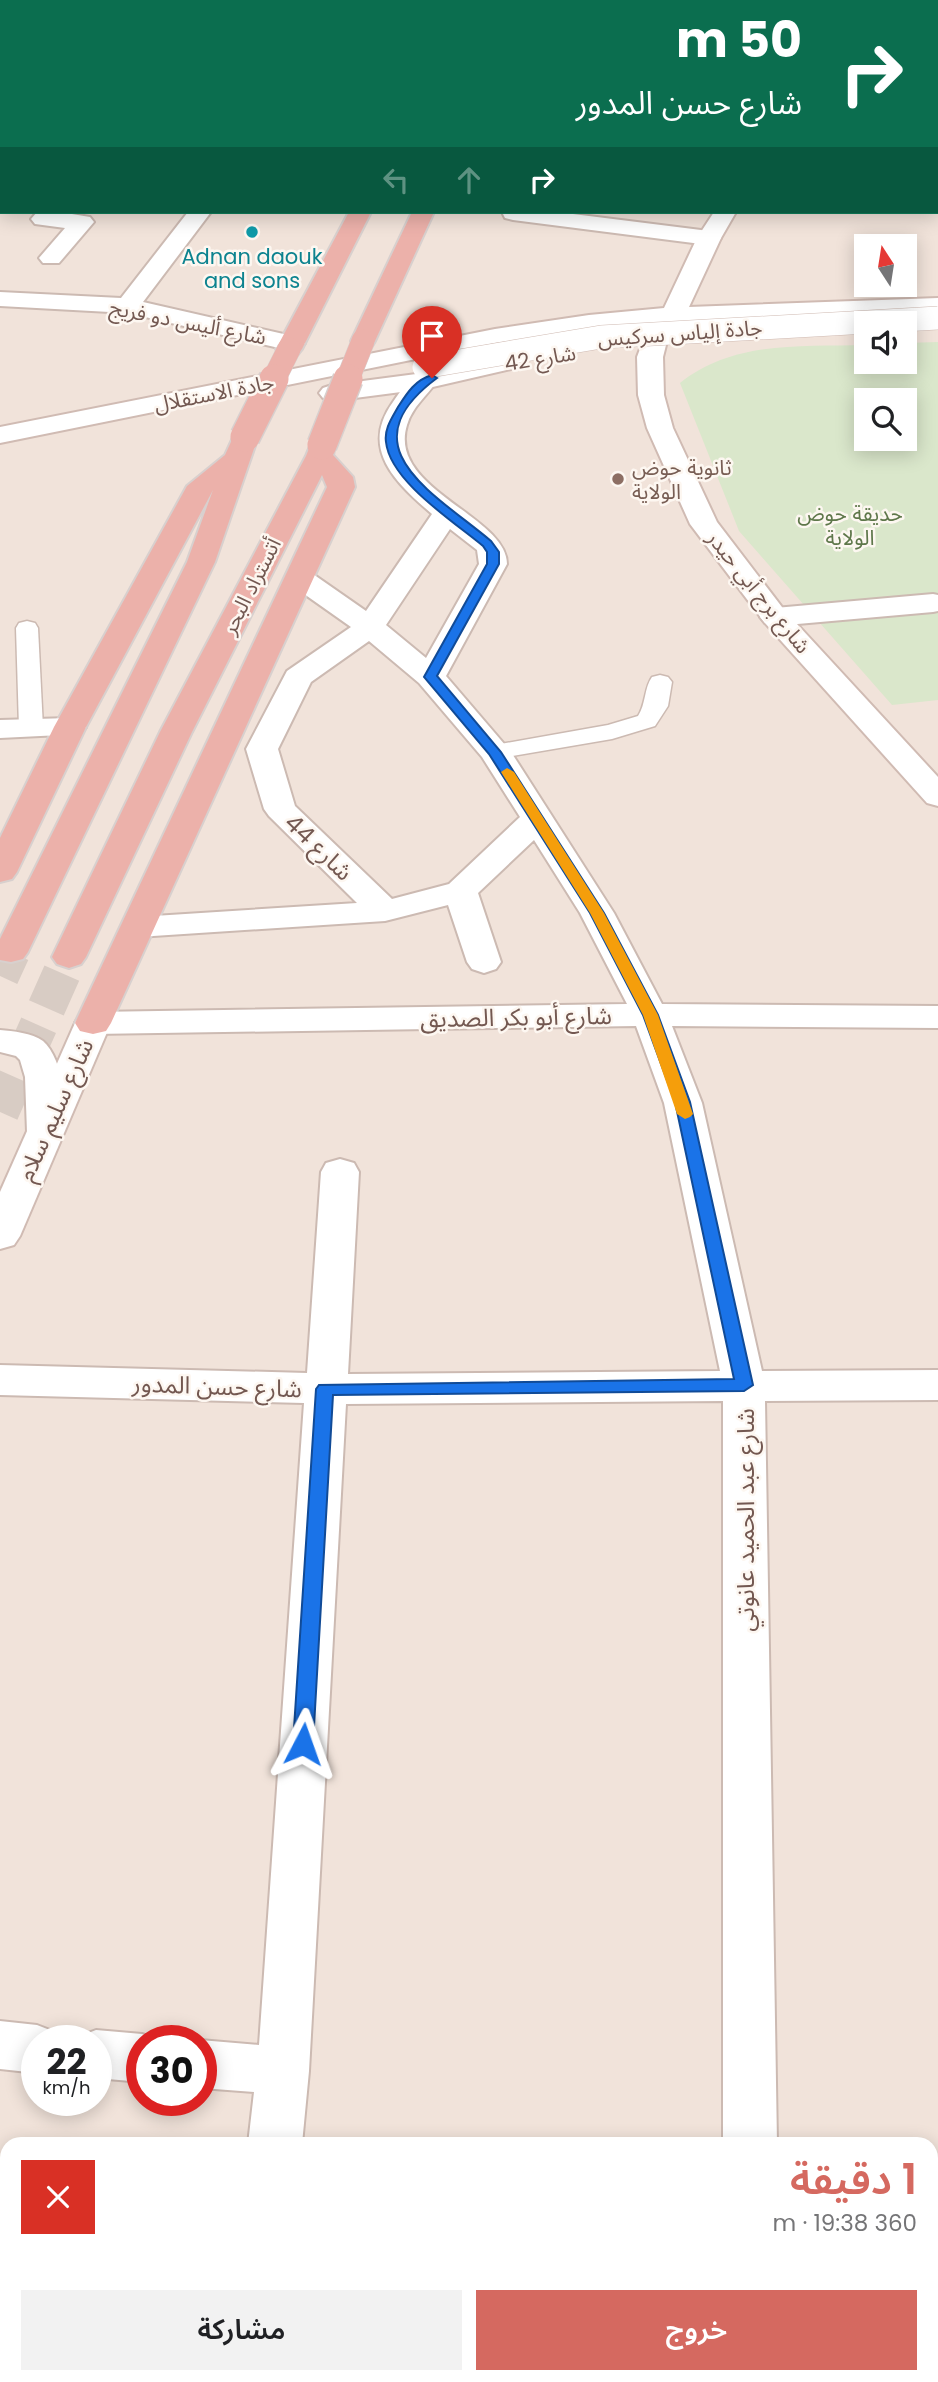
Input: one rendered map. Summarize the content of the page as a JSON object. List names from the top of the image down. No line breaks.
{"streets":{"highway":["أتستراد البحر"],"street":["شارع أليس دو فريج","جادة إلياس سركيس","شارع 42","جادة الاستقلال","شارع برج أبي حيدر","شارع 44","شارع أبو بكر الصديق","شارع سليم سلام","شارع حسن المدور","شارع عبد الحميد عانوتي"]},"crossings":[["جادة إلياس سركيس","شارع 42"],["جادة إلياس سركيس","جادة الاستقلال"],["جادة إلياس سركيس","شارع برج أبي حيدر"],["شارع 42","جادة الاستقلال"],["شارع 42","شارع برج أبي حيدر"],["شارع 44","شارع عبد الحميد عانوتي"],["شارع أبو بكر الصديق","شارع سليم سلام"],["شارع أبو بكر الصديق","شارع عبد الحميد عانوتي"],["شارع حسن المدور","شارع عبد الحميد عانوتي"]],"parks":["حديقة حوض الولاية"],"places":["Adnan daouk and sons","ثانوية حوض الولاية"],"north":"top","page":{"turn":["50 m","شارع حسن المدور"],"speed":"22 km/h","limit":"30","heading":["1 دقيقة","360 m · 19:38"],"buttons":["خروج","مشاركة"]}}
